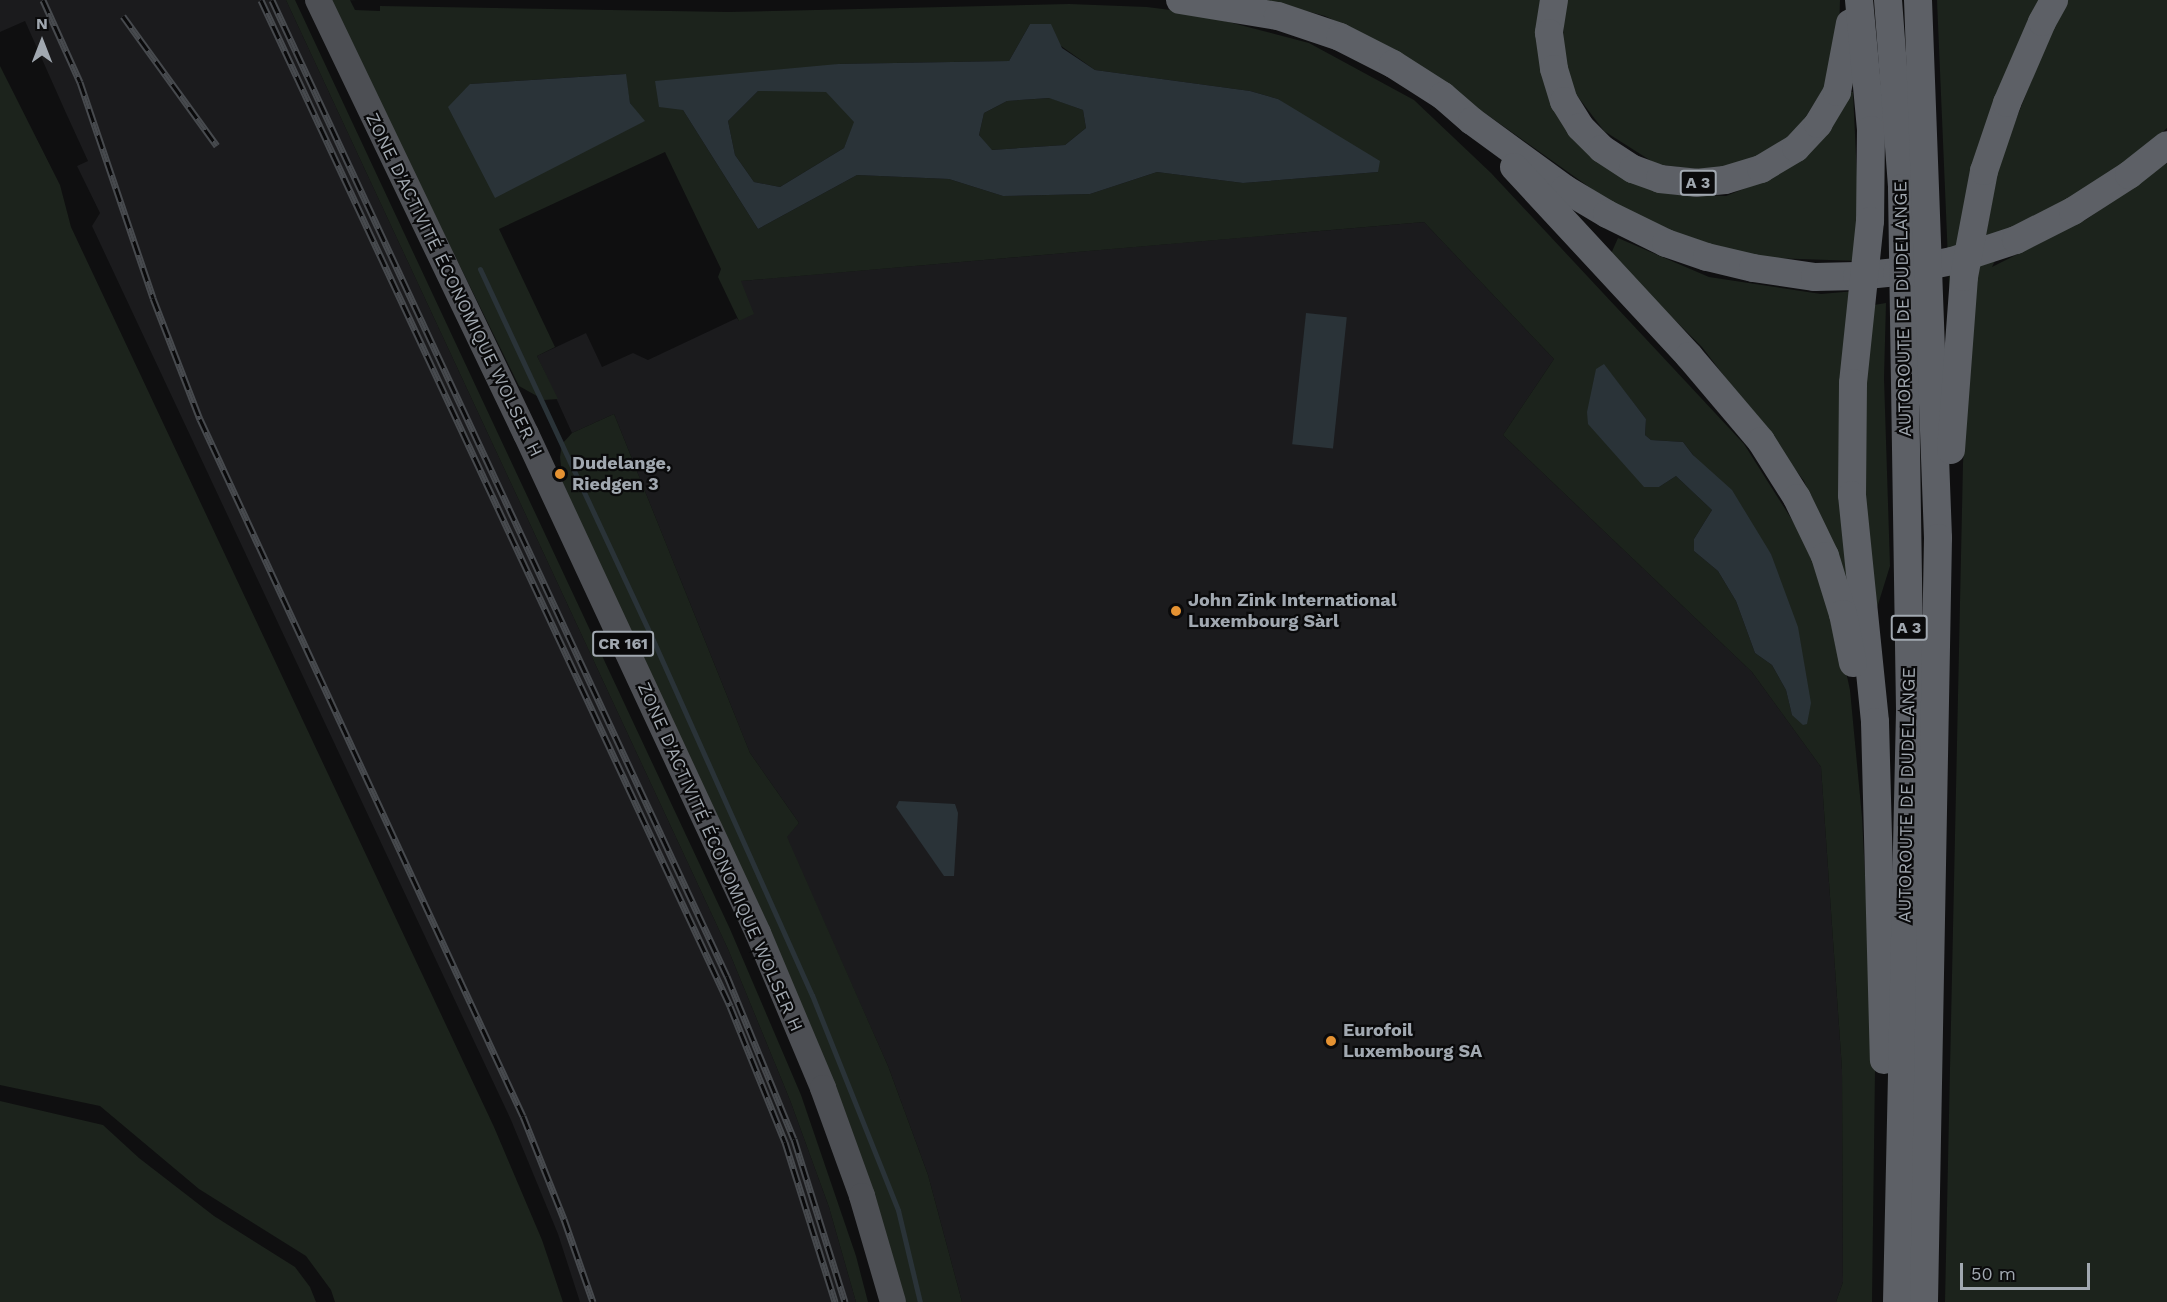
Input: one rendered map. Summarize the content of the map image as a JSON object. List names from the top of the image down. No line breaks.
{"streets":{"highway":["A 3","AUTOROUTE DE DUDELANGE"],"main road":["ZONE D'ACTIVITÉ ÉCONOMIQUE WOLSER H","CR 161"]},"crossings":[["A 3","AUTOROUTE DE DUDELANGE"]],"places":["Dudelange, Riedgen 3","John Zink International Luxembourg Sàrl","Eurofoil Luxembourg SA"],"scale_bar":"50 m","north":"top"}
